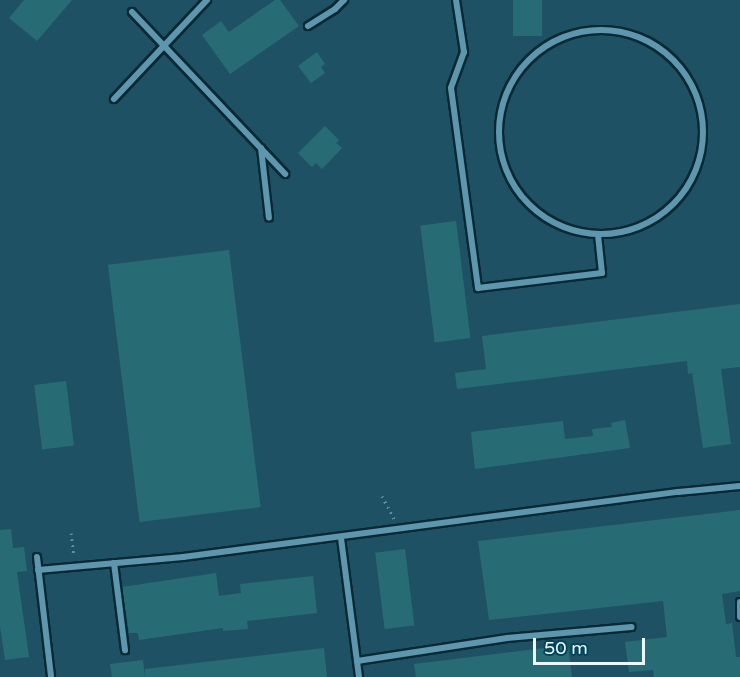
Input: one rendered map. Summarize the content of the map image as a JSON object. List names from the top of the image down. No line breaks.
{"scale_bar":"50 m"}
